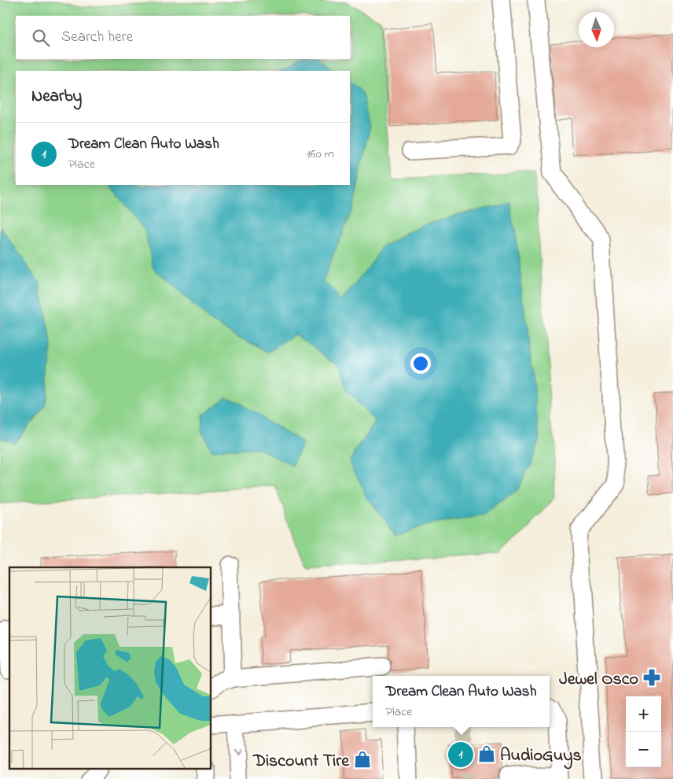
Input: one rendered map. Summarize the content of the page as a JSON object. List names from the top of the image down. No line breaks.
{"places":{"pharmacy":["Jewel Osco"],"shop":["AudioGuys","Discount Tire"]},"north":"bottom","page":{"search":"Search here","heading":"Nearby","list":[{"mark":"1","name":"Dream Clean Auto Wash","note":"Place","value":"160 m"}],"popup":["Dream Clean Auto Wash","Place"],"map_buttons":["+","−"],"pins":"1"}}
